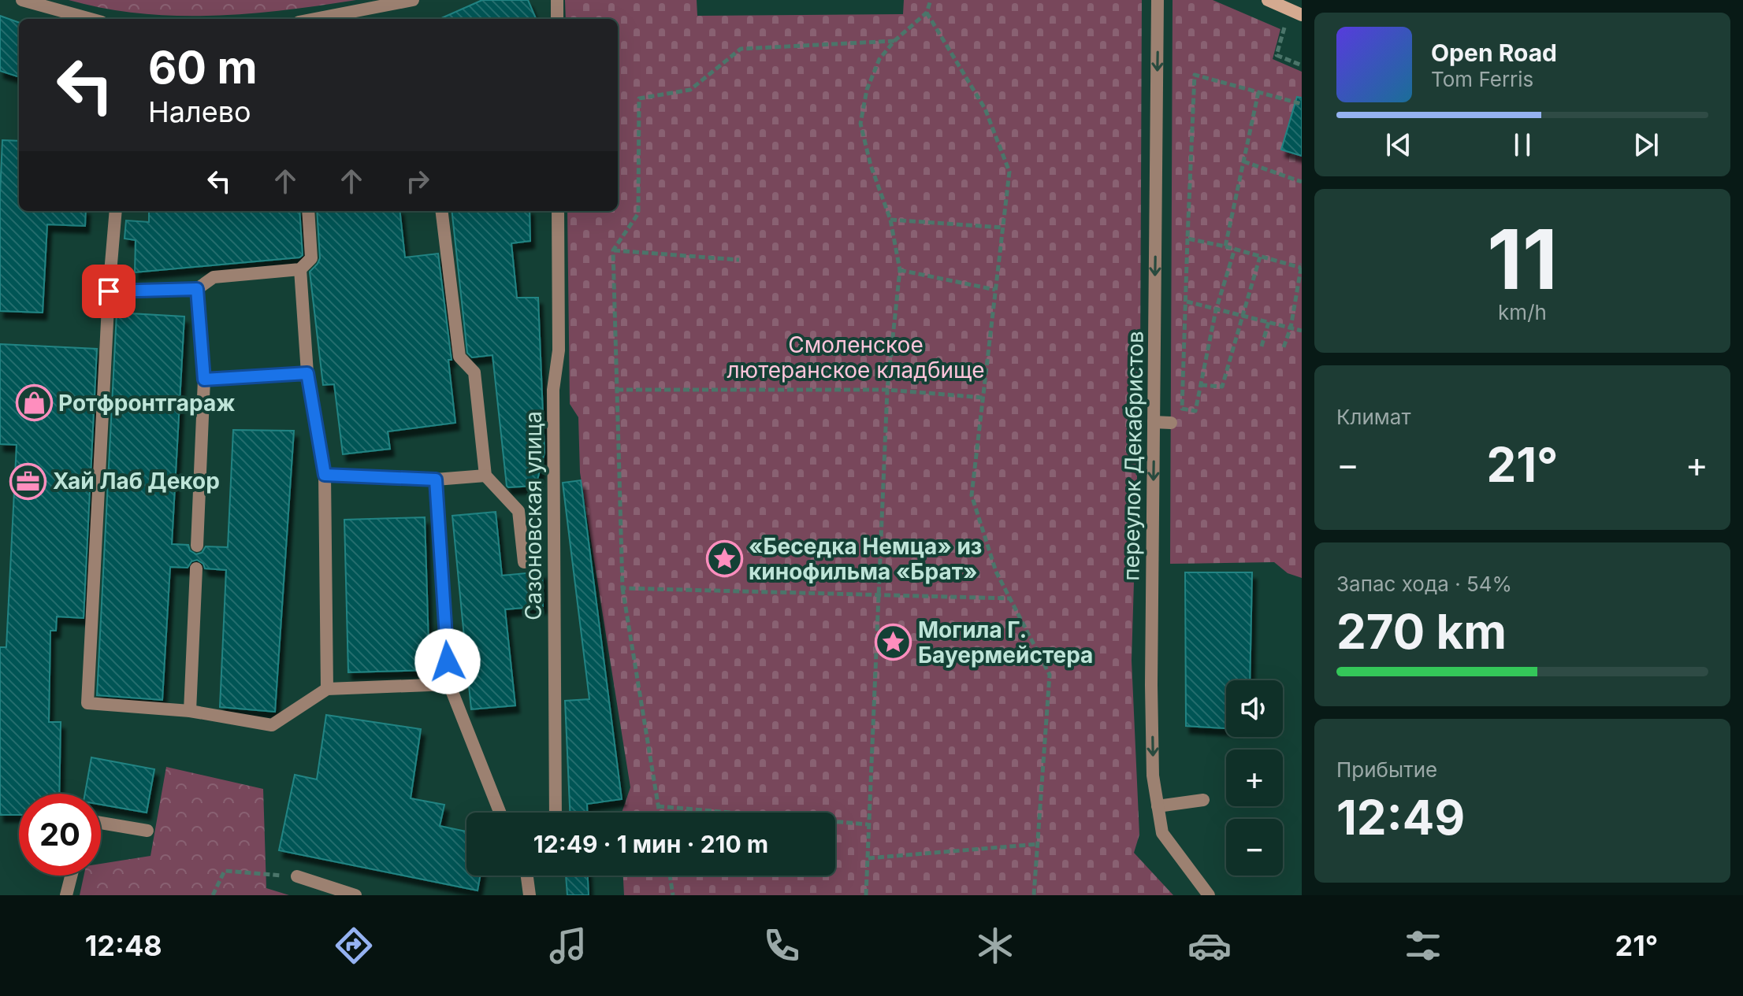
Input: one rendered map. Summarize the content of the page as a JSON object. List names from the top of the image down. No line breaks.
{"streets":{"street":["переулок Декабристов","Сазоновская улица"]},"one_way":["переулок Декабристов"],"parks":["Смоленское лютеранское кладбище"],"places":{"shop":["Ротфронтгараж"],"office":["Хай Лаб Декор"],"place":["«Беседка Немца» из кинофильма «Брат»","Могила Г. Бауермейстера"]},"page":{"turn":["60 m","Налево"],"song":["Open Road","Tom Ferris"],"tile":[["11","km/h"],"Климат",["Запас хода · 54%","270 km"],["Прибытие","12:49"]],"heat":["−","21°","+"],"map_buttons":["+","−"],"limit":"20","trip":"12:49 · 1 мин · 210 m","tabs":["12:48","21°"]}}
